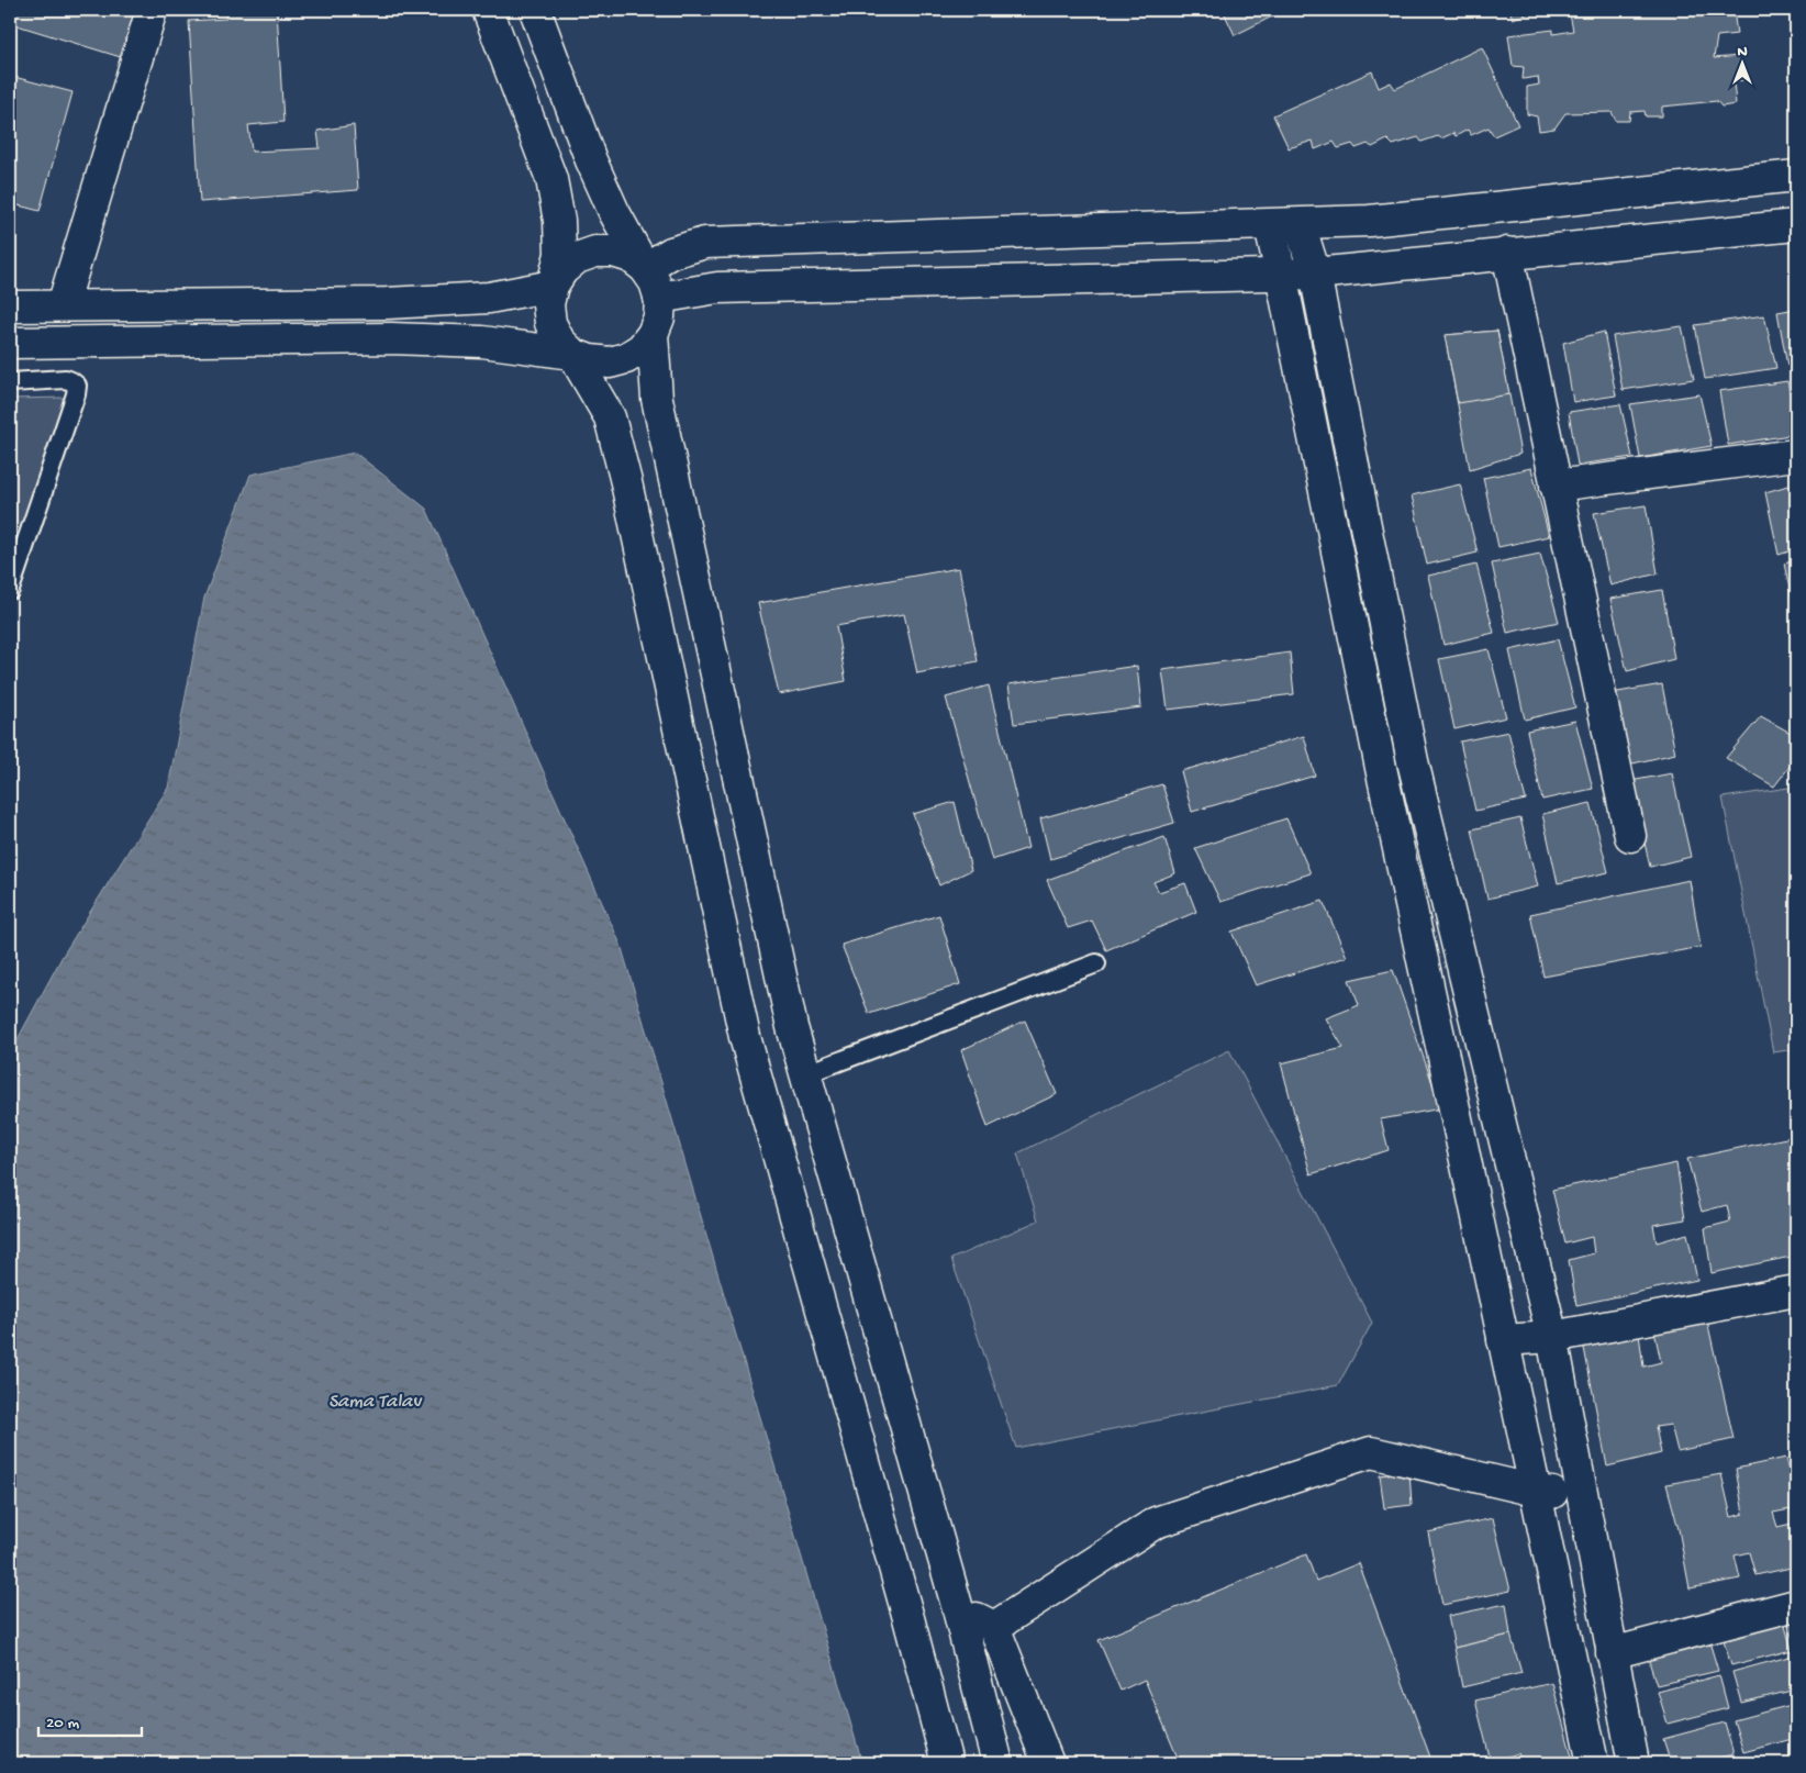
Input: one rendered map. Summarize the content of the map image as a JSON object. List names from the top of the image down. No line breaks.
{"water":["Sama Talav"],"scale_bar":"20 m","north":"top"}
